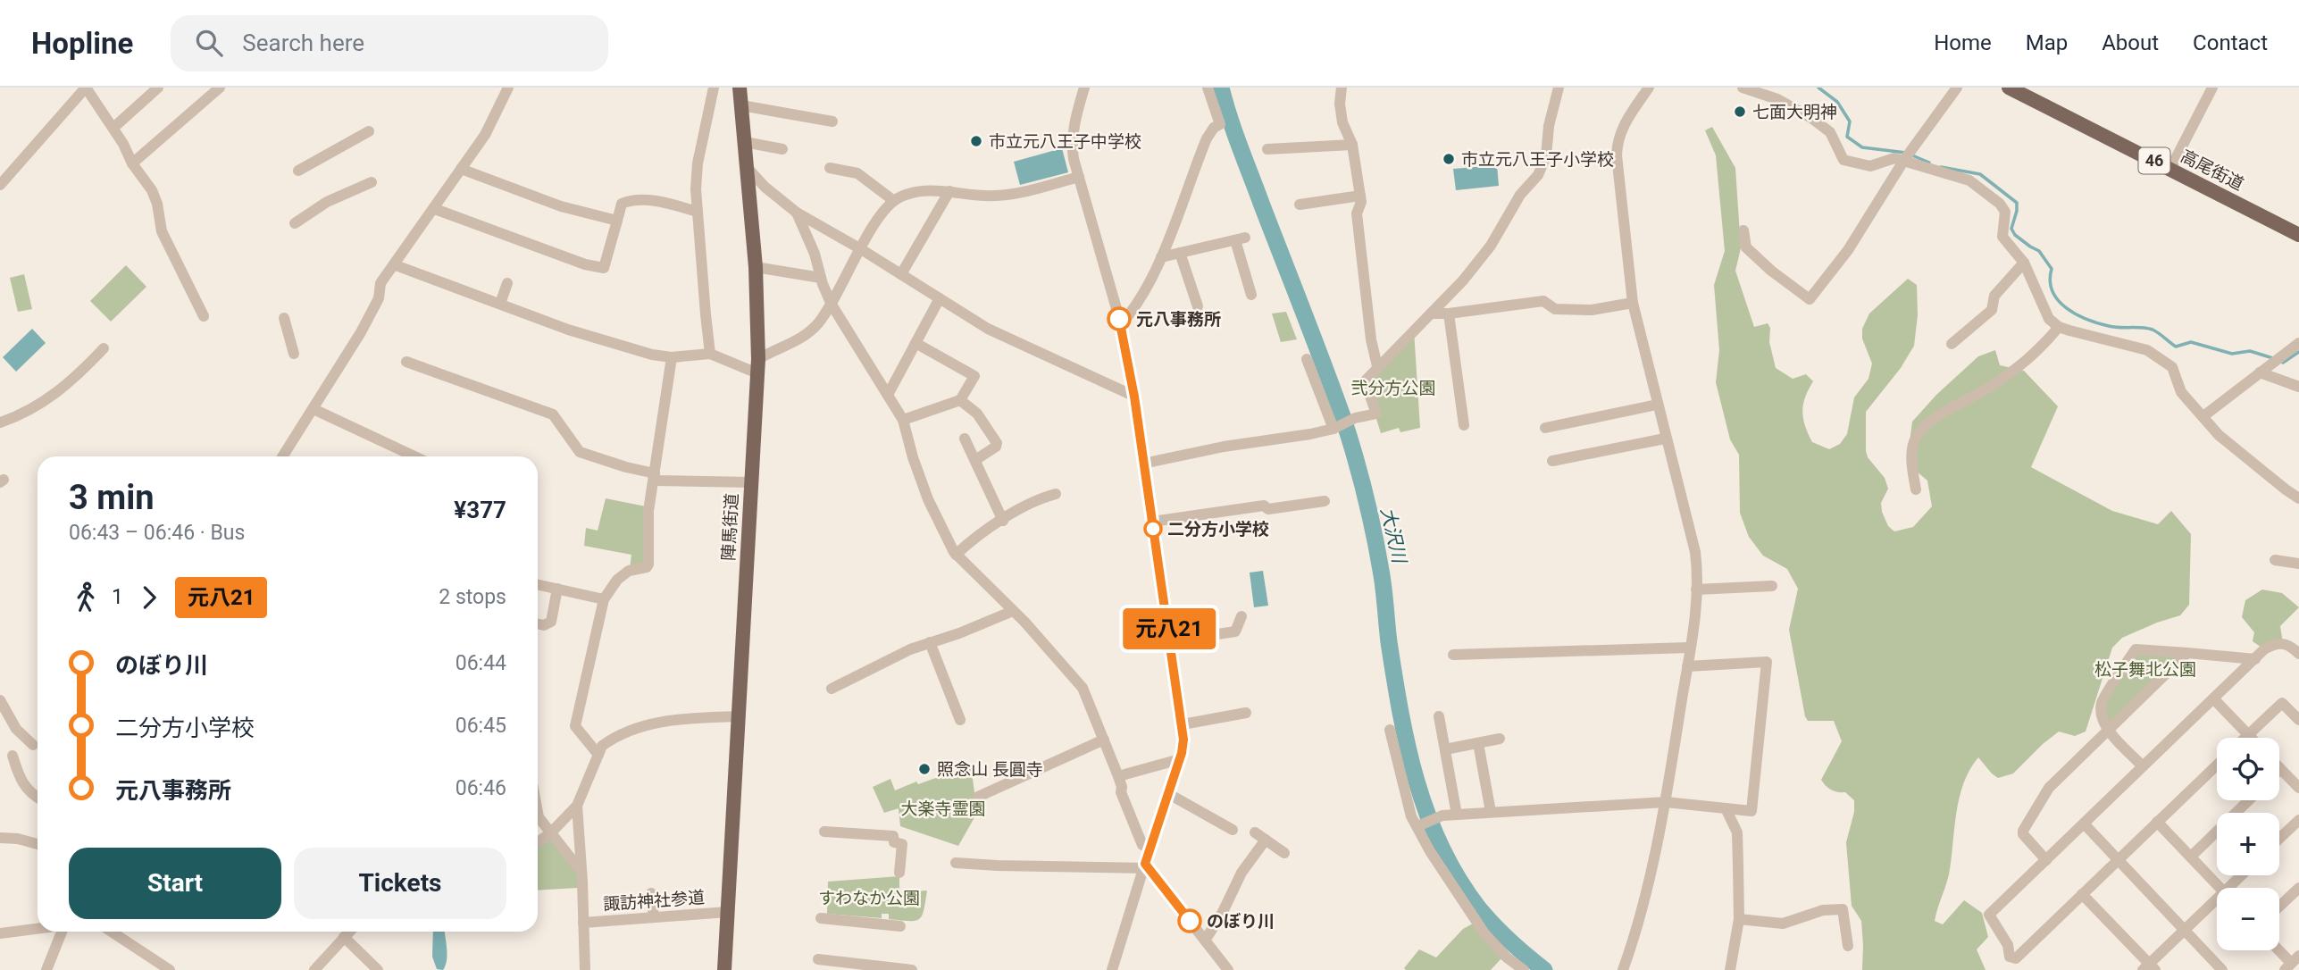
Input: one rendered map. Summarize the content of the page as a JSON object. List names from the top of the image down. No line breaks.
{"streets":{"main road":["46","高尾街道","陣馬街道"],"street":["諏訪神社参道"]},"crossings":[["陣馬街道","諏訪神社参道"]],"water":["大沢川"],"parks":["弐分方公園","松子舞北公園","大楽寺霊園","すわなか公園"],"places":["七面大明神","市立元八王子中学校","市立元八王子小学校","元八事務所","二分方小学校","照念山 長圓寺","のぼり川"],"lines":["bus line 元八21"],"page":{"header":"Hopline","search":"Search here","nav":["Home","Map","About","Contact"],"on_map":"元八21","heading":["3 min","06:43 – 06:46 · Bus","¥377"],"legs":["1","元八21","2 stops"],"list":[{"name":"のぼり川","value":"06:44"},{"name":"二分方小学校","value":"06:45"},{"name":"元八事務所","value":"06:46"}],"map_buttons":["+","−"],"buttons":["Start","Tickets"]}}
